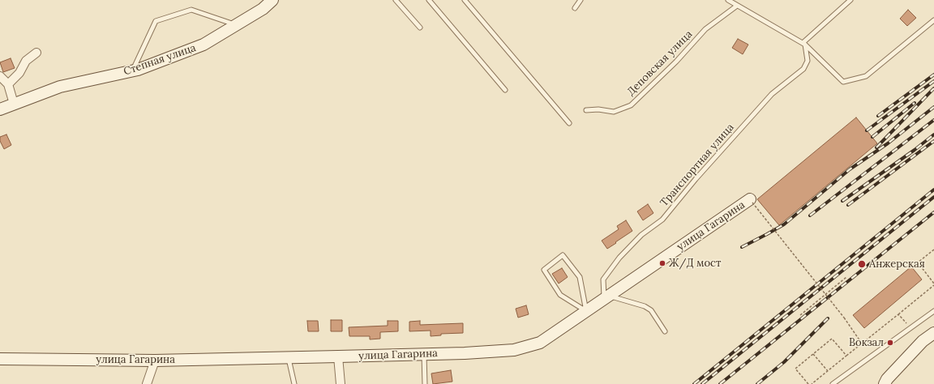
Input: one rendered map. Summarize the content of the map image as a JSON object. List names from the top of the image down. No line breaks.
{"streets":{"street":["Степная улица","улица Гагарина"],"lane":["Деповская улица","Транспортная улица"]},"crossings":[["Транспортная улица","улица Гагарина"]],"places":["Ж/Д мост","Анжерская","Вокзал"]}
